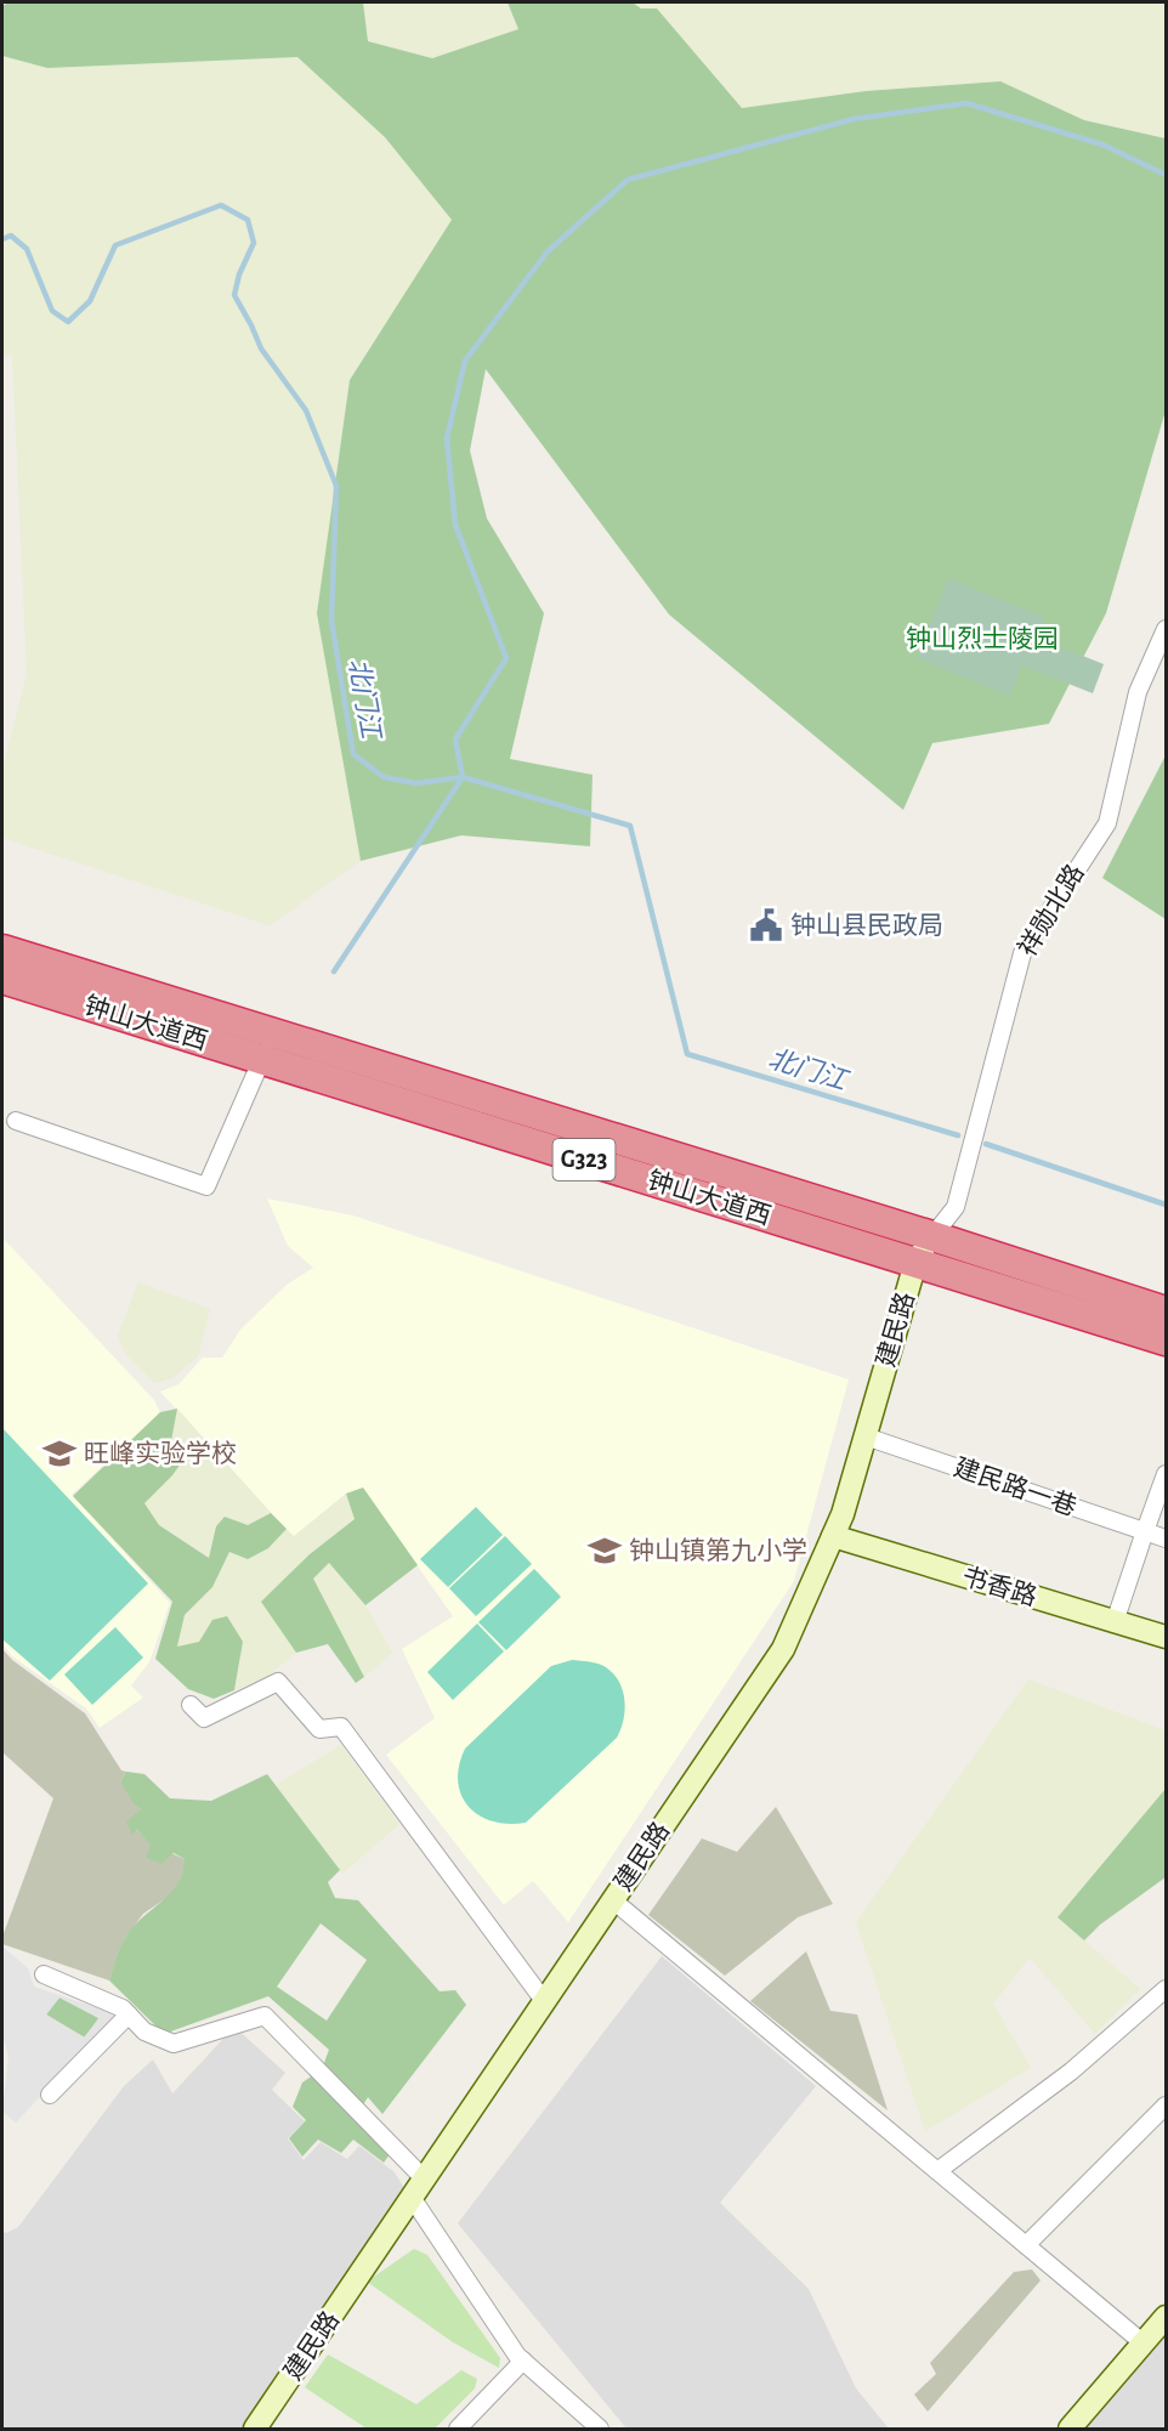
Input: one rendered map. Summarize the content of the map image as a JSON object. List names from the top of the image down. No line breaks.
{"streets":{"highway":["钟山大道西","G323"],"street":["祥勋北路","建民路","建民路一巷","书香路"]},"crossings":[["祥勋北路","钟山大道西"],["祥勋北路","建民路"],["钟山大道西","建民路"],["建民路","建民路一巷"],["建民路","书香路"]],"water":["北门江"],"parks":["钟山烈士陵园"],"places":{"public building":["钟山县民政局"],"school or university":["旺峰实验学校","钟山镇第九小学"]}}
